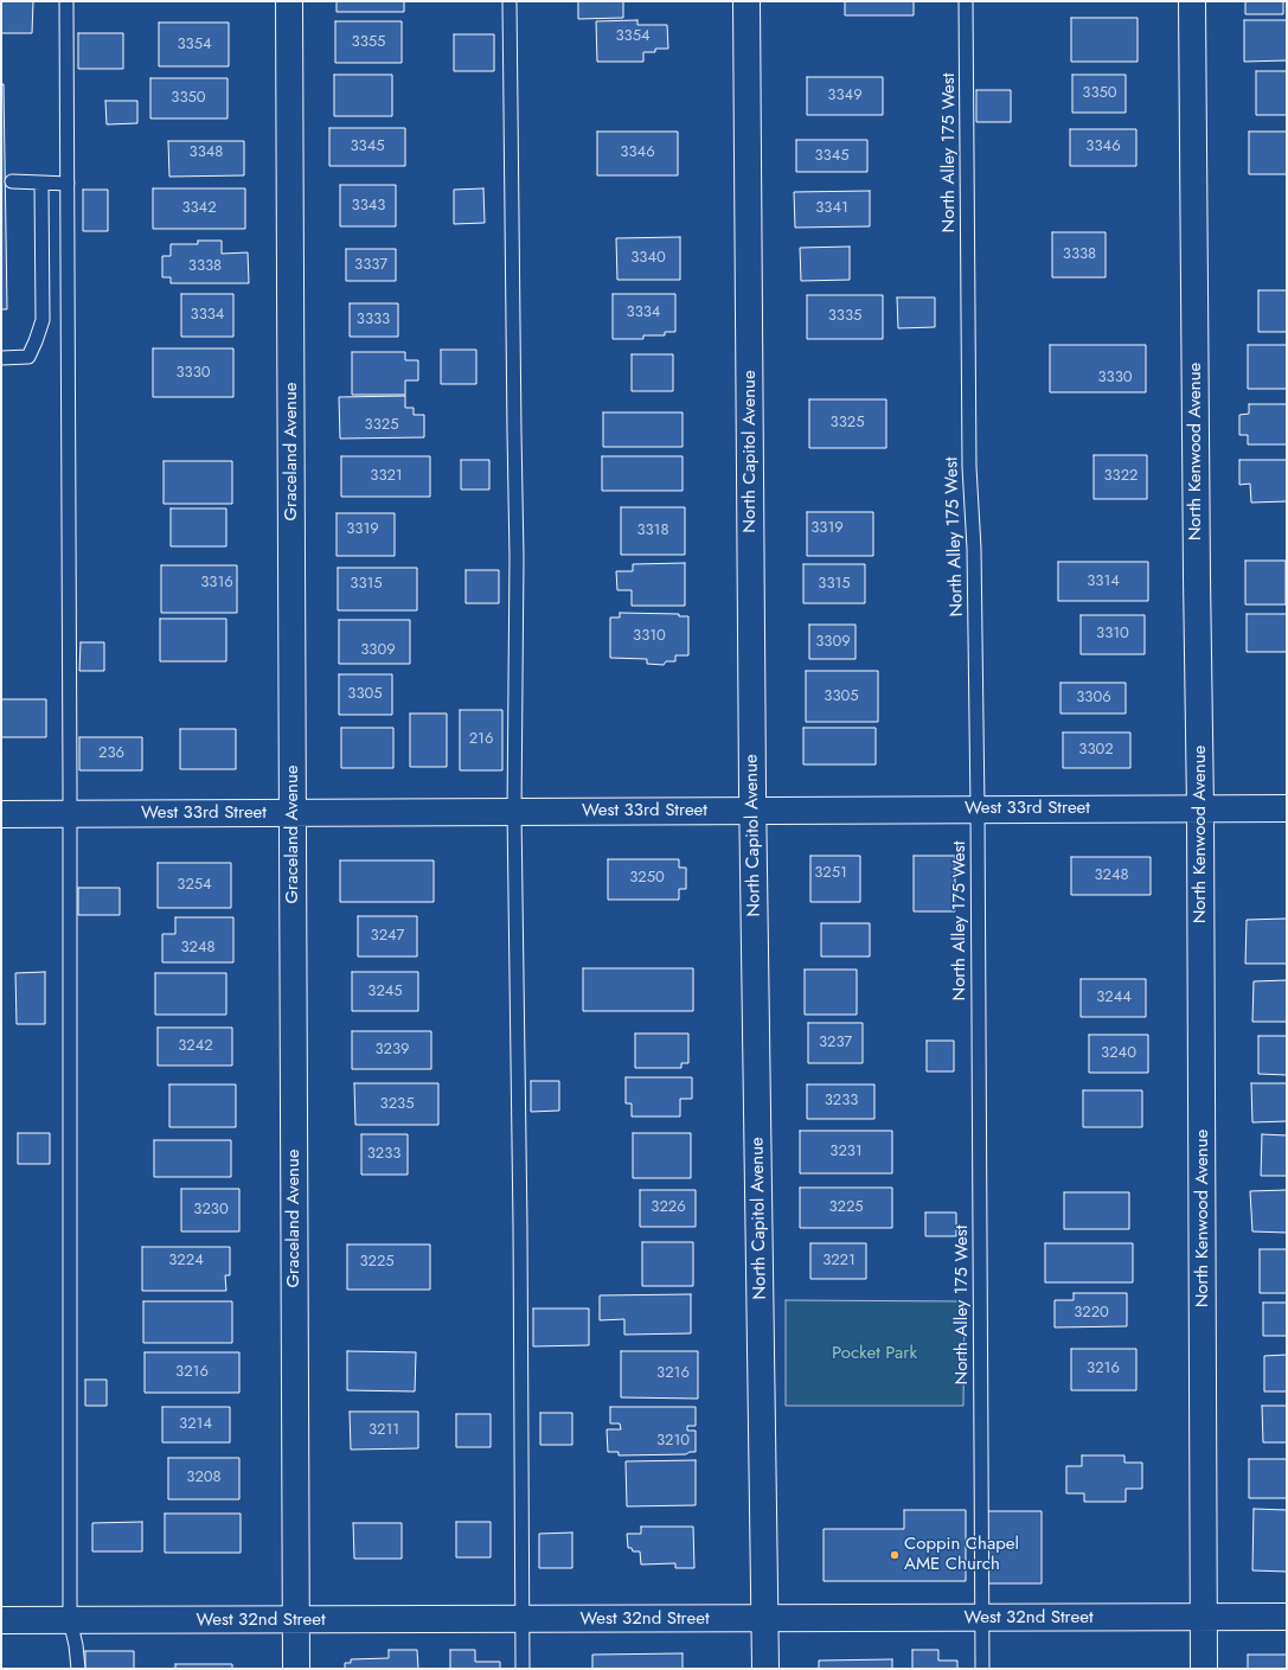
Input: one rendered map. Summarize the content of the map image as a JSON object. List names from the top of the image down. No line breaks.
{"streets":{"street":["Graceland Avenue","North Capitol Avenue","North Kenwood Avenue","West 33rd Street","West 32nd Street"],"lane":["North Alley 175 West"]},"crossings":[["North Alley 175 West","West 33rd Street"],["North Alley 175 West","West 32nd Street"],["Graceland Avenue","West 33rd Street"],["Graceland Avenue","West 32nd Street"],["North Capitol Avenue","West 33rd Street"],["North Capitol Avenue","West 32nd Street"],["North Kenwood Avenue","West 33rd Street"],["North Kenwood Avenue","West 32nd Street"]],"parks":["Pocket Park"],"places":["Coppin Chapel AME Church"],"house_numbers":["3354","3355","3354","3350","3349","3350","3345","3346","3348","3346","3345","3343","3342","3341","3338","3340","3337","3338","3334","3334","3335","3333","3330","3330","3325","3325","3321","3322","3319","3319","3318","3314","3316","3315","3315","3310","3310","3309","3309","3305","3305","3306","216","3302","236","3251","3248","3250","3254","3247","3248","3245","3244","3237","3242","3239","3240","3233","3235","3231","3233","3226","3225","3230","3224","3221","3225","3220","3216","3216","3216","3214","3211","3210","3208"]}
